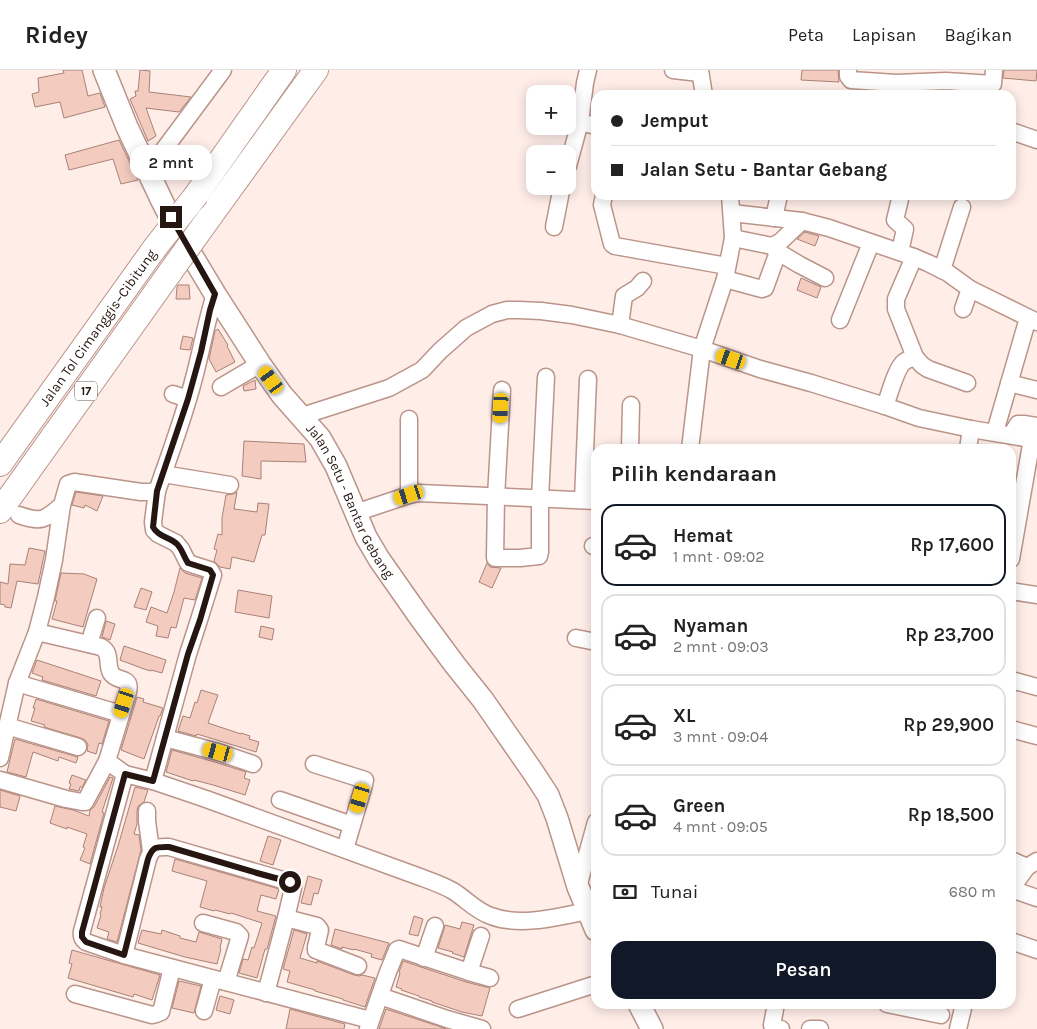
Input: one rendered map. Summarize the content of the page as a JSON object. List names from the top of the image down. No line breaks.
{"streets":{"highway":["Jalan Tol Cimanggis–Cibitung","17"],"main road":["Jalan Setu - Bantar Gebang"]},"page":{"header":"Ridey","nav":["Peta","Lapisan","Bagikan"],"map_buttons":["+","−"],"banner":["Jemput","Jalan Setu - Bantar Gebang"],"bubble":"2 mnt","heading":"Pilih kendaraan","list":[{"name":"Hemat","note":"1 mnt · 09:02","value":"Rp 17,600"},{"name":"Nyaman","note":"2 mnt · 09:03","value":"Rp 23,700"},{"name":"XL","note":"3 mnt · 09:04","value":"Rp 29,900"},{"name":"Green","note":"4 mnt · 09:05","value":"Rp 18,500"}],"pay":["Tunai","680 m"],"buttons":"Pesan"}}
